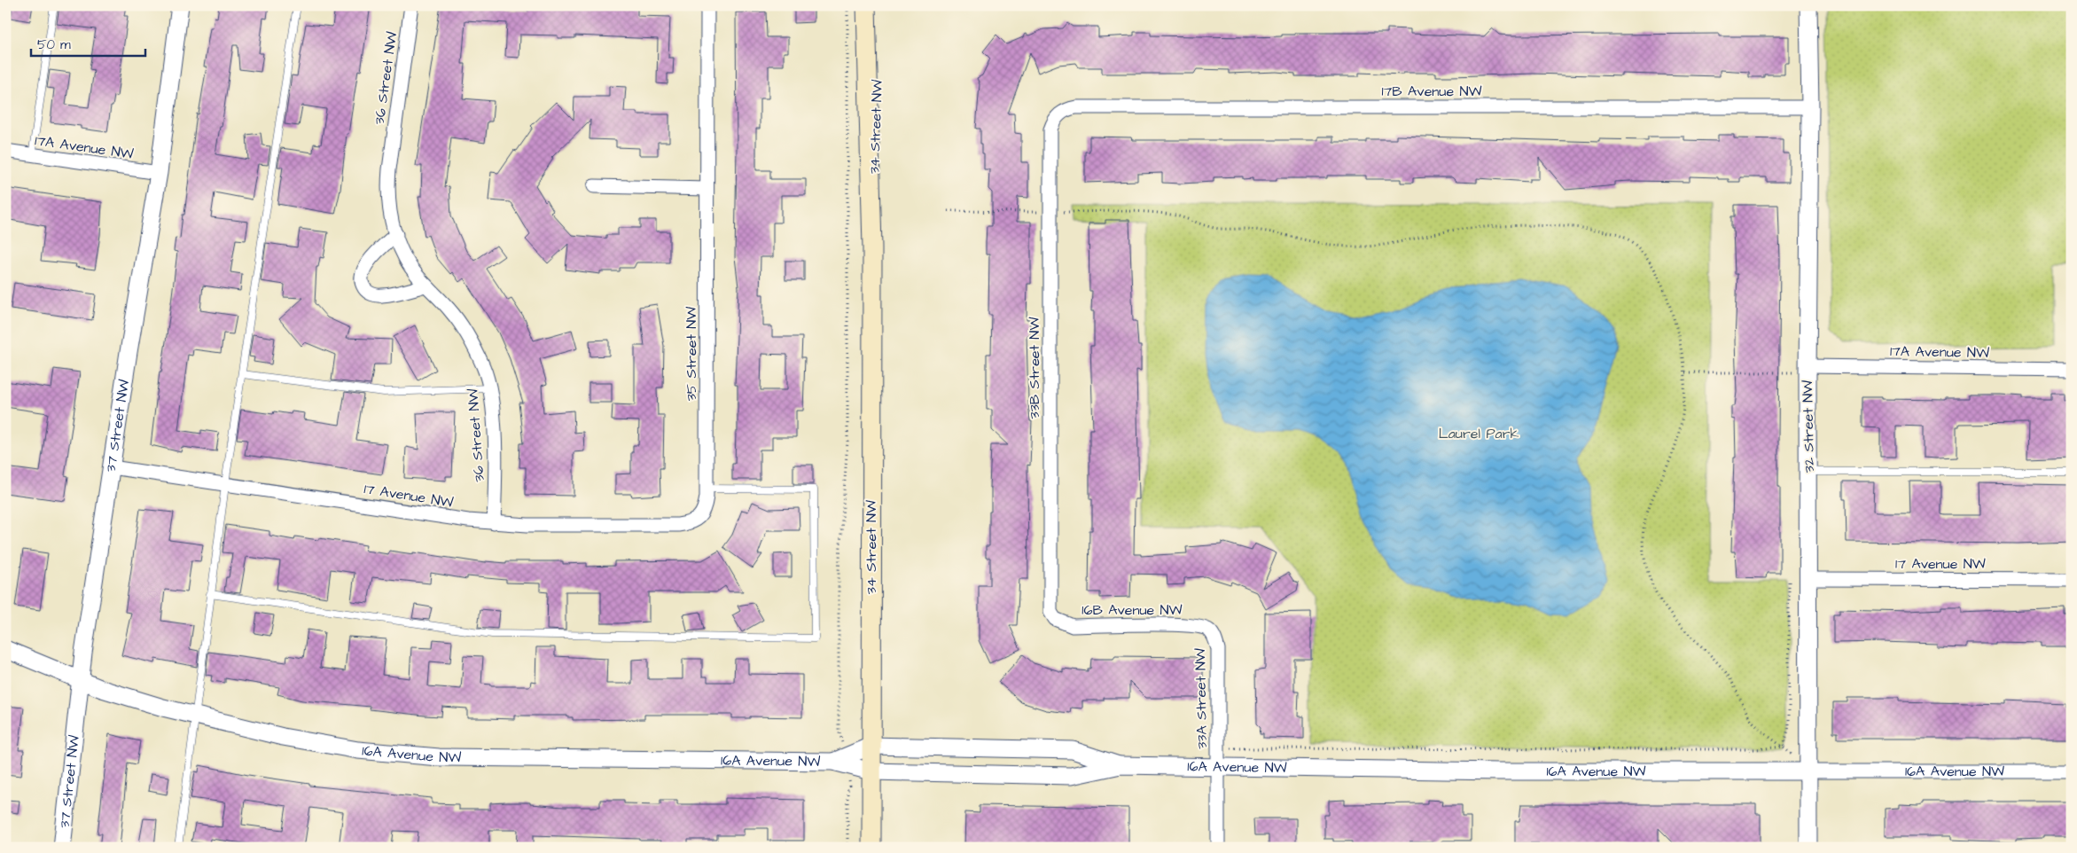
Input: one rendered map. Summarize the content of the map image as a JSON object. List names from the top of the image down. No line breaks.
{"streets":{"main road":["34 Street NW"],"street":["36 Street NW","17B Avenue NW","17A Avenue NW","35 Street NW","33B Street NW","37 Street NW","32 Street NW","17 Avenue NW","16B Avenue NW","33A Street NW","16A Avenue NW"]},"crossings":[["36 Street NW","17 Avenue NW"],["17B Avenue NW","33B Street NW"],["17B Avenue NW","32 Street NW"],["34 Street NW","16A Avenue NW"],["17A Avenue NW","37 Street NW"],["17A Avenue NW","32 Street NW"],["35 Street NW","17 Avenue NW"],["33B Street NW","16B Avenue NW"],["37 Street NW","17 Avenue NW"],["37 Street NW","16A Avenue NW"],["32 Street NW","17 Avenue NW"],["32 Street NW","16A Avenue NW"],["16B Avenue NW","33A Street NW"],["33A Street NW","16A Avenue NW"]],"parks":["Laurel Park"],"scale_bar":"50 m"}
